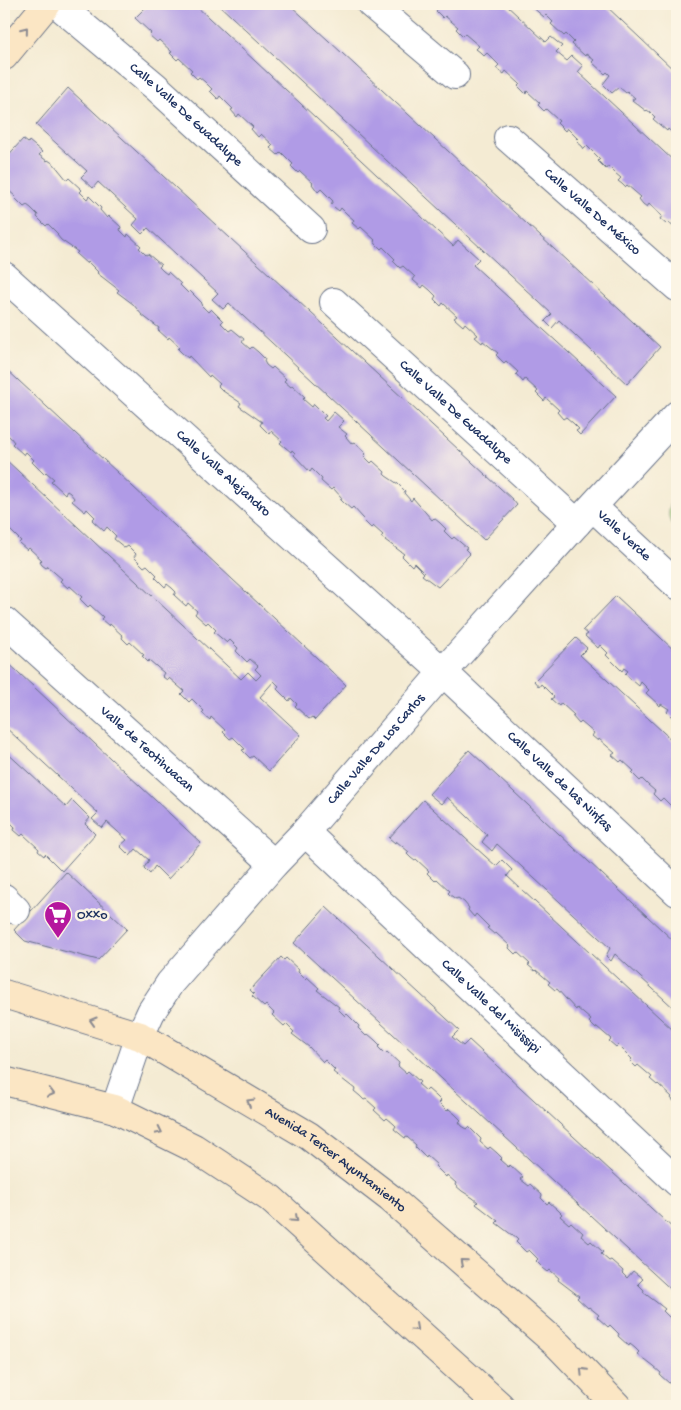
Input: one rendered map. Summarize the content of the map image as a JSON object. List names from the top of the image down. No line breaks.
{"streets":{"main road":["Avenida Tercer Ayuntamiento"],"street":["Calle Valle De Guadalupe","Calle Valle De México","Calle Valle Alejandro","Valle Verde","Valle de Teotihuacan","Calle Valle De Los Carlos","Calle Valle de las Ninfas","Calle Valle del Misissipi"]},"crossings":[["Calle Valle De Guadalupe","Valle Verde"],["Calle Valle De Guadalupe","Calle Valle De Los Carlos"],["Calle Valle Alejandro","Calle Valle De Los Carlos"],["Calle Valle Alejandro","Calle Valle de las Ninfas"],["Valle Verde","Calle Valle De Los Carlos"],["Valle de Teotihuacan","Calle Valle De Los Carlos"],["Calle Valle De Los Carlos","Calle Valle de las Ninfas"],["Calle Valle De Los Carlos","Calle Valle del Misissipi"],["Calle Valle De Los Carlos","Avenida Tercer Ayuntamiento"]],"places":{"supermarket":["Oxxo"]}}
